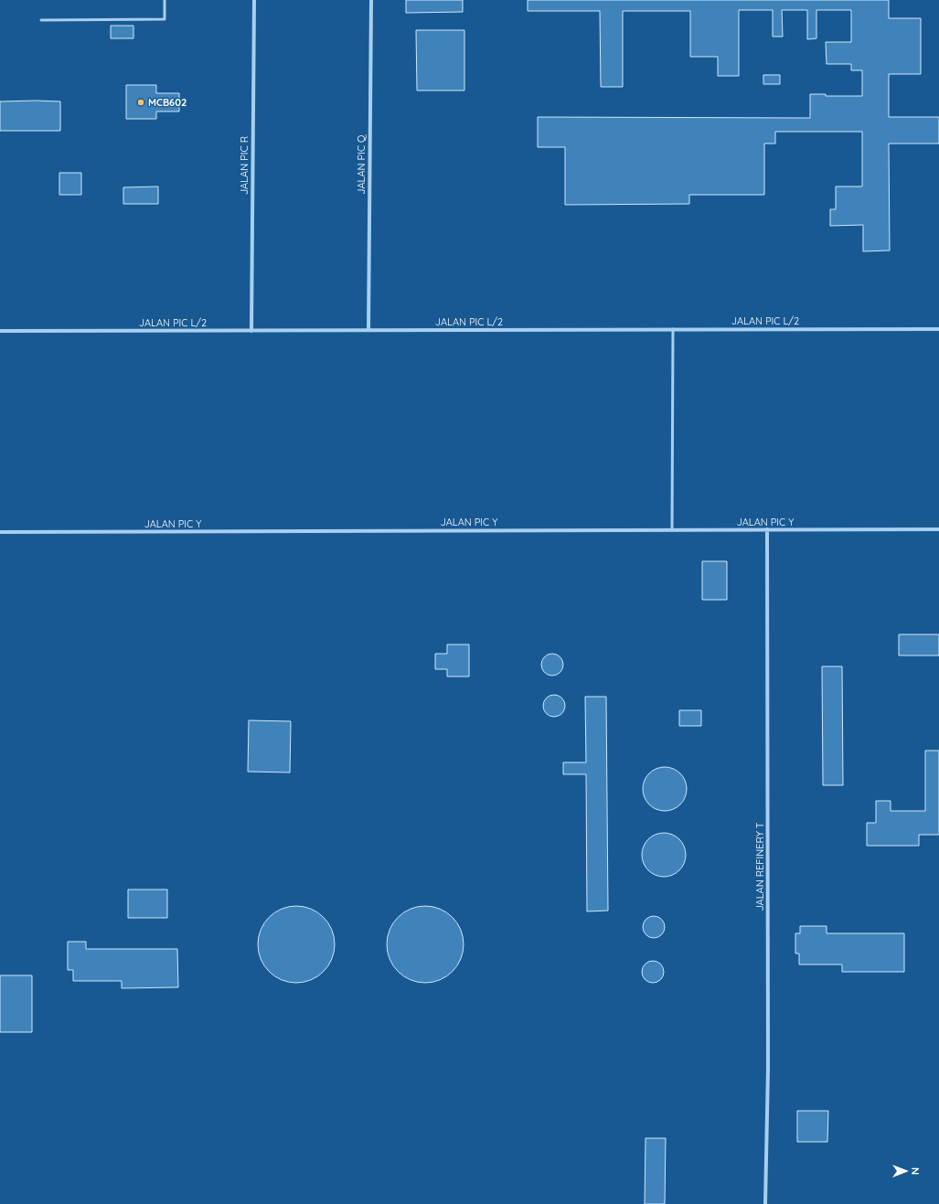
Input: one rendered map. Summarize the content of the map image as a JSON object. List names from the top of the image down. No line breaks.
{"streets":{"street":["JALAN PIC Q","JALAN PIC R","JALAN PIC L/2","JALAN PIC Y","JALAN REFINERY T"]},"crossings":[["JALAN PIC Q","JALAN PIC L/2"],["JALAN PIC R","JALAN PIC L/2"],["JALAN PIC Y","JALAN REFINERY T"]],"places":["MCB602"],"north":"right"}
